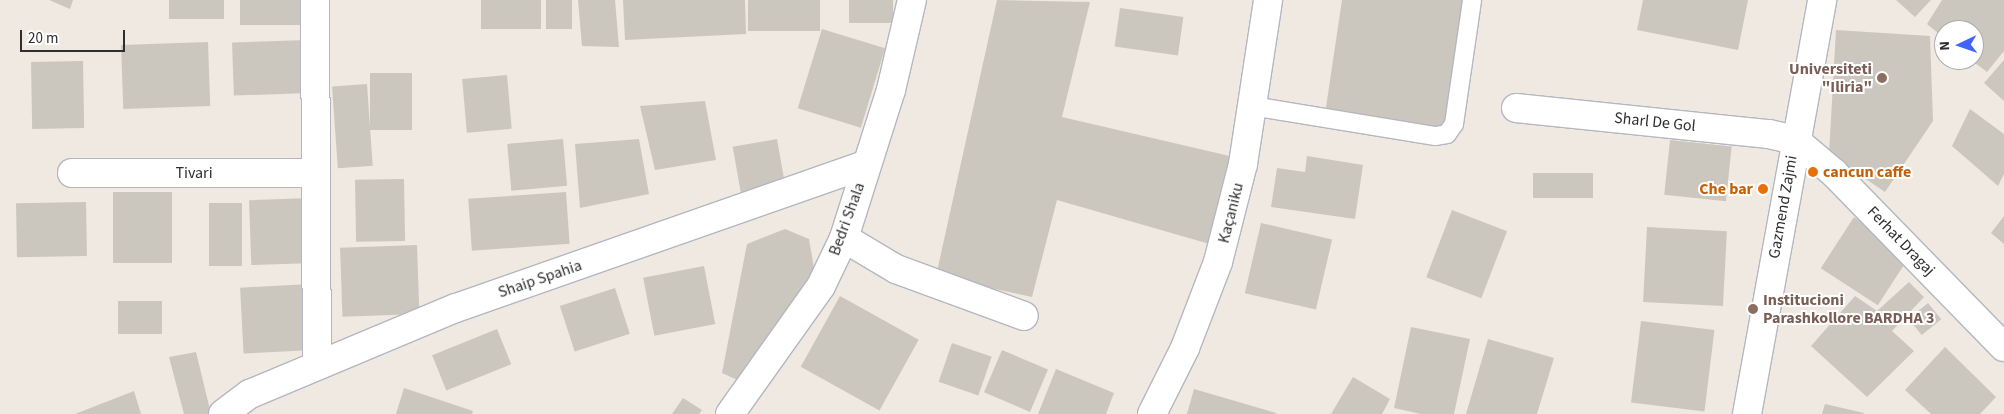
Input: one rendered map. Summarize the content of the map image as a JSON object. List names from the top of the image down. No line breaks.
{"streets":{"street":["Sharl De Gol","Tivari","Gazmend Zajmi","Kaçaniku","Bedri Shala","Ferhat Dragaj","Shaip Spahia"]},"crossings":[["Sharl De Gol","Gazmend Zajmi"],["Sharl De Gol","Ferhat Dragaj"],["Gazmend Zajmi","Ferhat Dragaj"],["Bedri Shala","Shaip Spahia"]],"places":["Universiteti \"Iliria\"","cancun caffe","Che bar","Institucioni Parashkollore BARDHA 3"],"scale_bar":"20 m","north":"left"}
